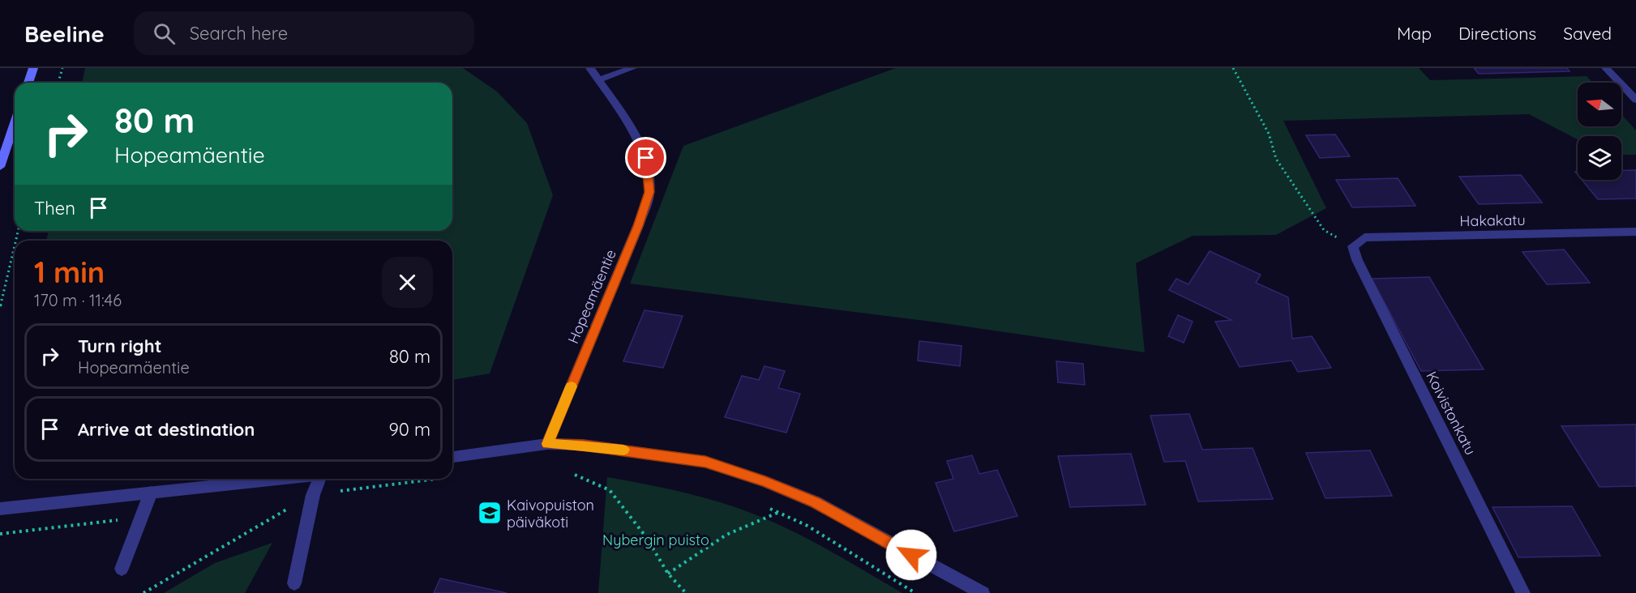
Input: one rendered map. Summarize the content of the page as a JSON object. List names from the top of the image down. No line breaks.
{"streets":{"street":["Hakakatu","Hopeamäentie","Koivistonkatu"]},"crossings":[["Hakakatu","Koivistonkatu"]],"parks":["Nybergin puisto"],"places":{"school or university":["Kaivopuiston päiväkoti"]},"north":"left","page":{"header":"Beeline","search":"Search here","nav":["Map","Directions","Saved"],"turn":["80 m","Hopeamäentie"],"then":"Then","heading":["1 min","170 m · 11:46"],"list":[{"name":"Turn right","note":"Hopeamäentie","value":"80 m"},{"name":"Arrive at destination","value":"90 m"}]}}
